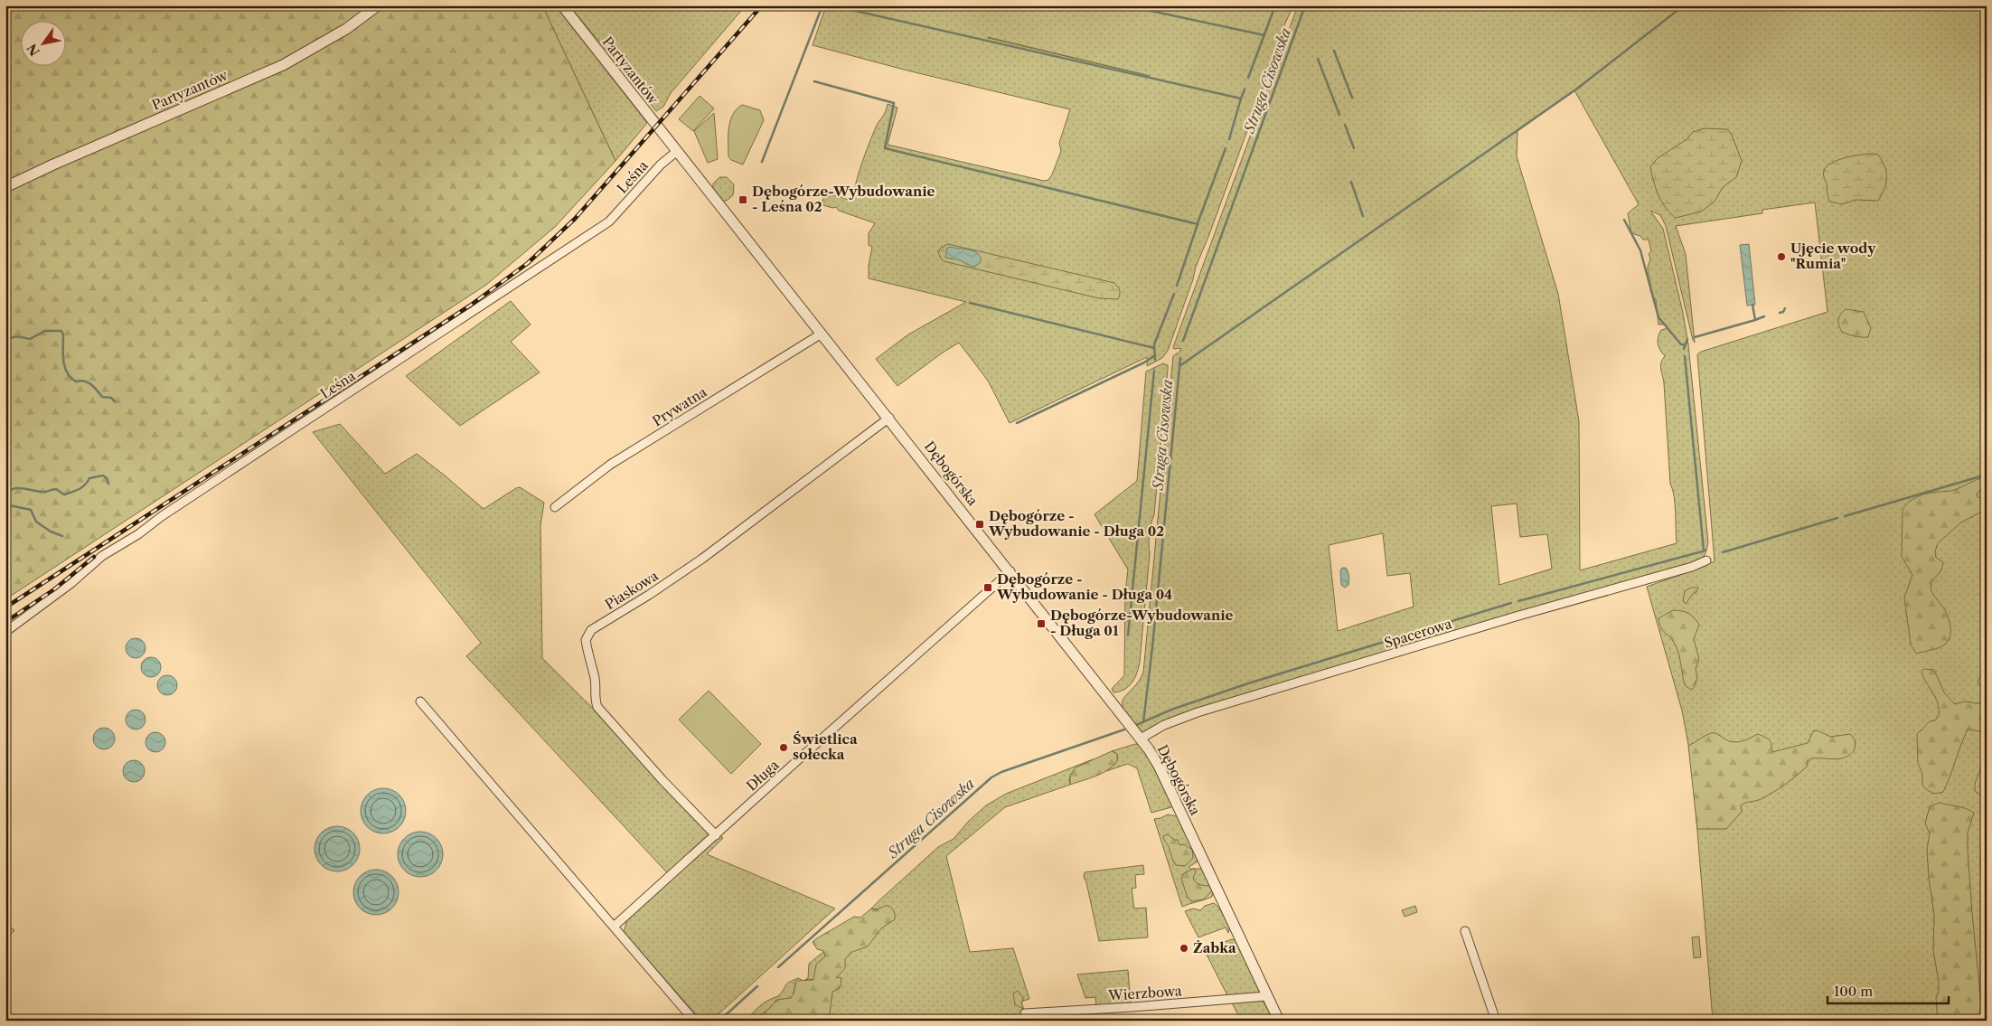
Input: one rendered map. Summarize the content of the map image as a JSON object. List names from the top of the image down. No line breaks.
{"streets":{"street":["Partyzantów","Leśna","Prywatna","Dębogórska","Piaskowa","Spacerowa","Długa","Wierzbowa"]},"crossings":[["Partyzantów","Leśna"],["Partyzantów","Dębogórska"],["Leśna","Dębogórska"],["Prywatna","Dębogórska"],["Dębogórska","Piaskowa"],["Dębogórska","Spacerowa"],["Dębogórska","Długa"],["Dębogórska","Wierzbowa"],["Piaskowa","Długa"]],"water":["Struga Cisowska"],"places":{"transit":["Dębogórze-Wybudowanie - Leśna 02","Dębogórze - Wybudowanie - Długa 02","Dębogórze - Wybudowanie - Długa 04","Dębogórze-Wybudowanie - Długa 01"],"other":["Ujęcie wody \"Rumia\"","Świetlica sołecka","Żabka"]},"scale_bar":"100 m","north":"bottom left"}
